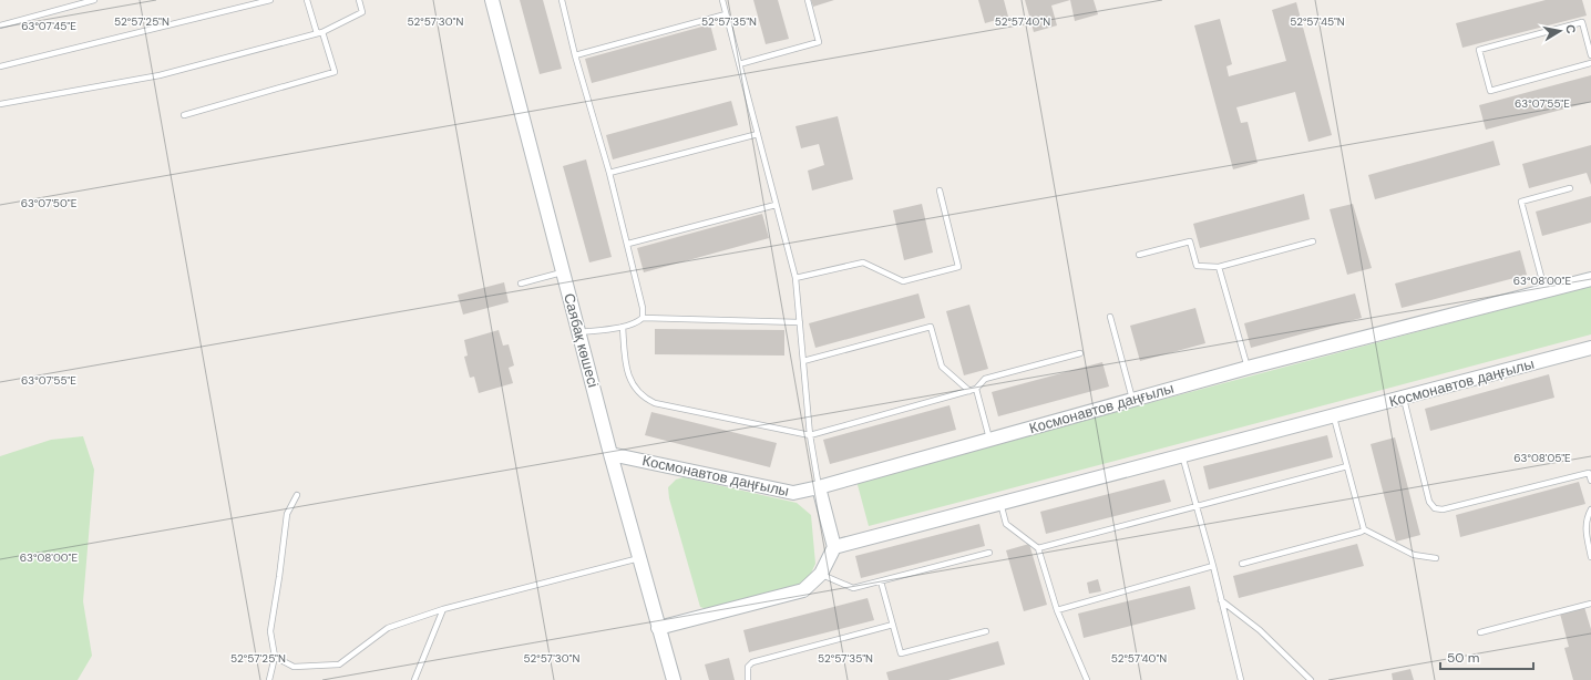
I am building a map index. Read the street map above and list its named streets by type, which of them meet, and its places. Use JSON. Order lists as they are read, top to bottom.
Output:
{
  "streets": {
    "street": ["Саябақ көшесі", "Космонавтов даңғылы"]
  },
  "crossings": [
    ["Саябақ көшесі", "Космонавтов даңғылы"]
  ],
  "scale_bar": "50 m",
  "north": "right",
  "coordinates": [
    "52°57'25\"N",
    "52°57'30\"N",
    "52°57'35\"N",
    "52°57'40\"N",
    "52°57'45\"N",
    "63°07'45\"E",
    "63°07'55\"E",
    "63°07'50\"E",
    "63°08'00\"E",
    "63°08'05\"E"
  ]
}
